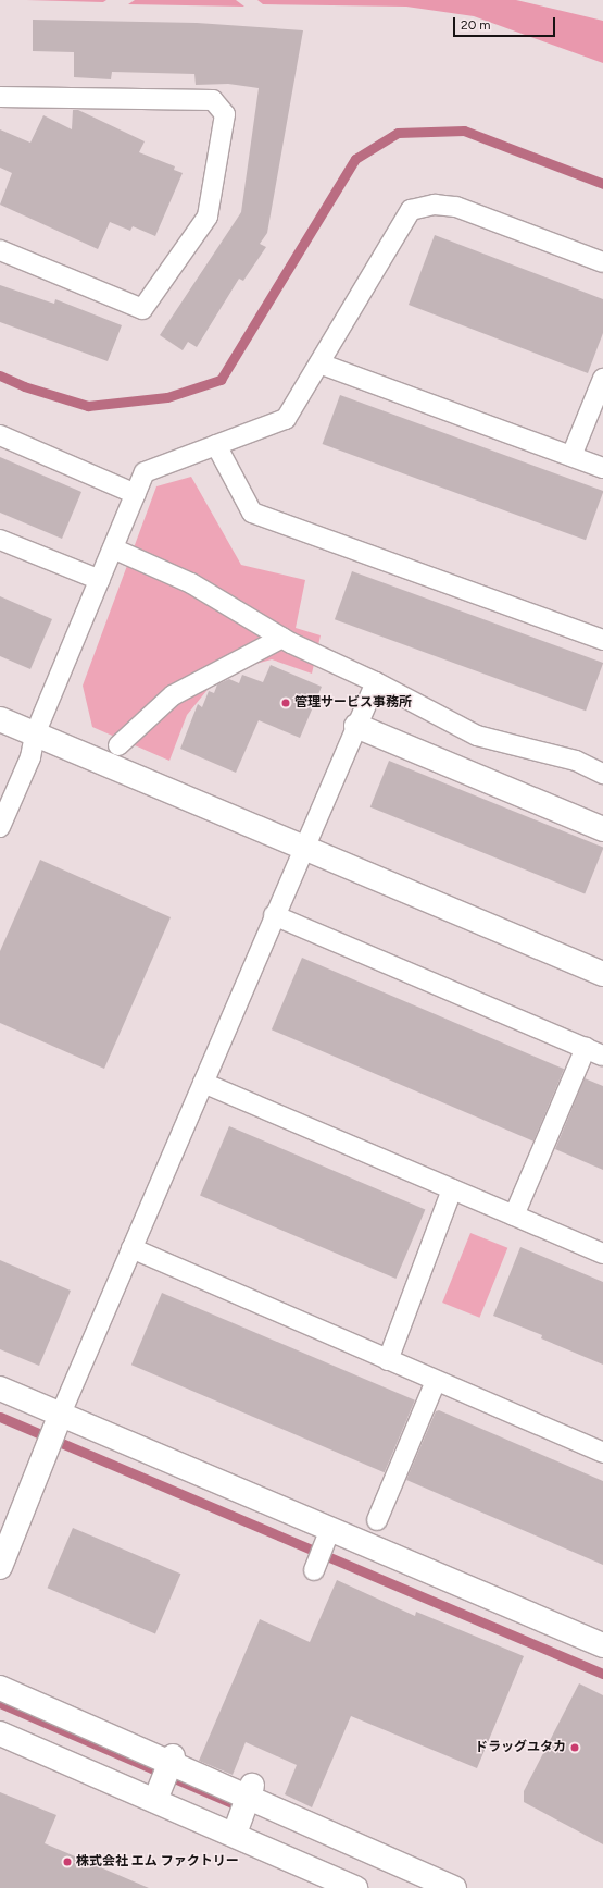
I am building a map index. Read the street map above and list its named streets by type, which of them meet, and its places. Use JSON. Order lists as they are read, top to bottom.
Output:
{
  "places": ["管理サービス事務所", "ドラッグユタカ", "株式会社 エム ファクトリー"],
  "scale_bar": "20 m"
}
